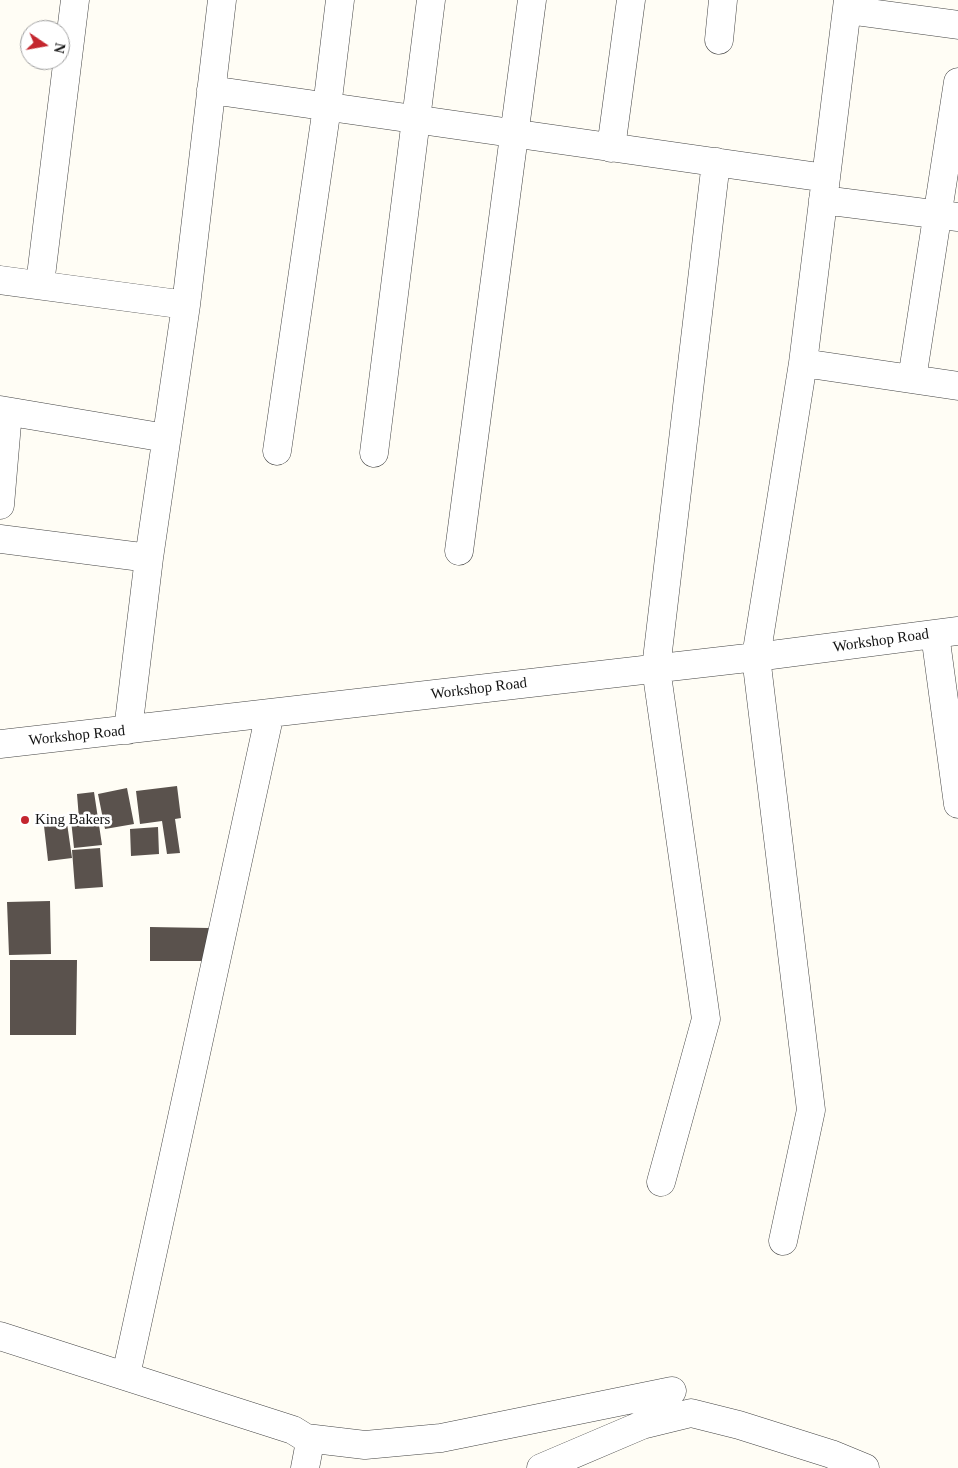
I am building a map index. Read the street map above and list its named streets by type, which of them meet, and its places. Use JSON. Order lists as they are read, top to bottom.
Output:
{
  "streets": {
    "street": ["Workshop Road"]
  },
  "places": ["King Bakers"],
  "north": "right"
}
